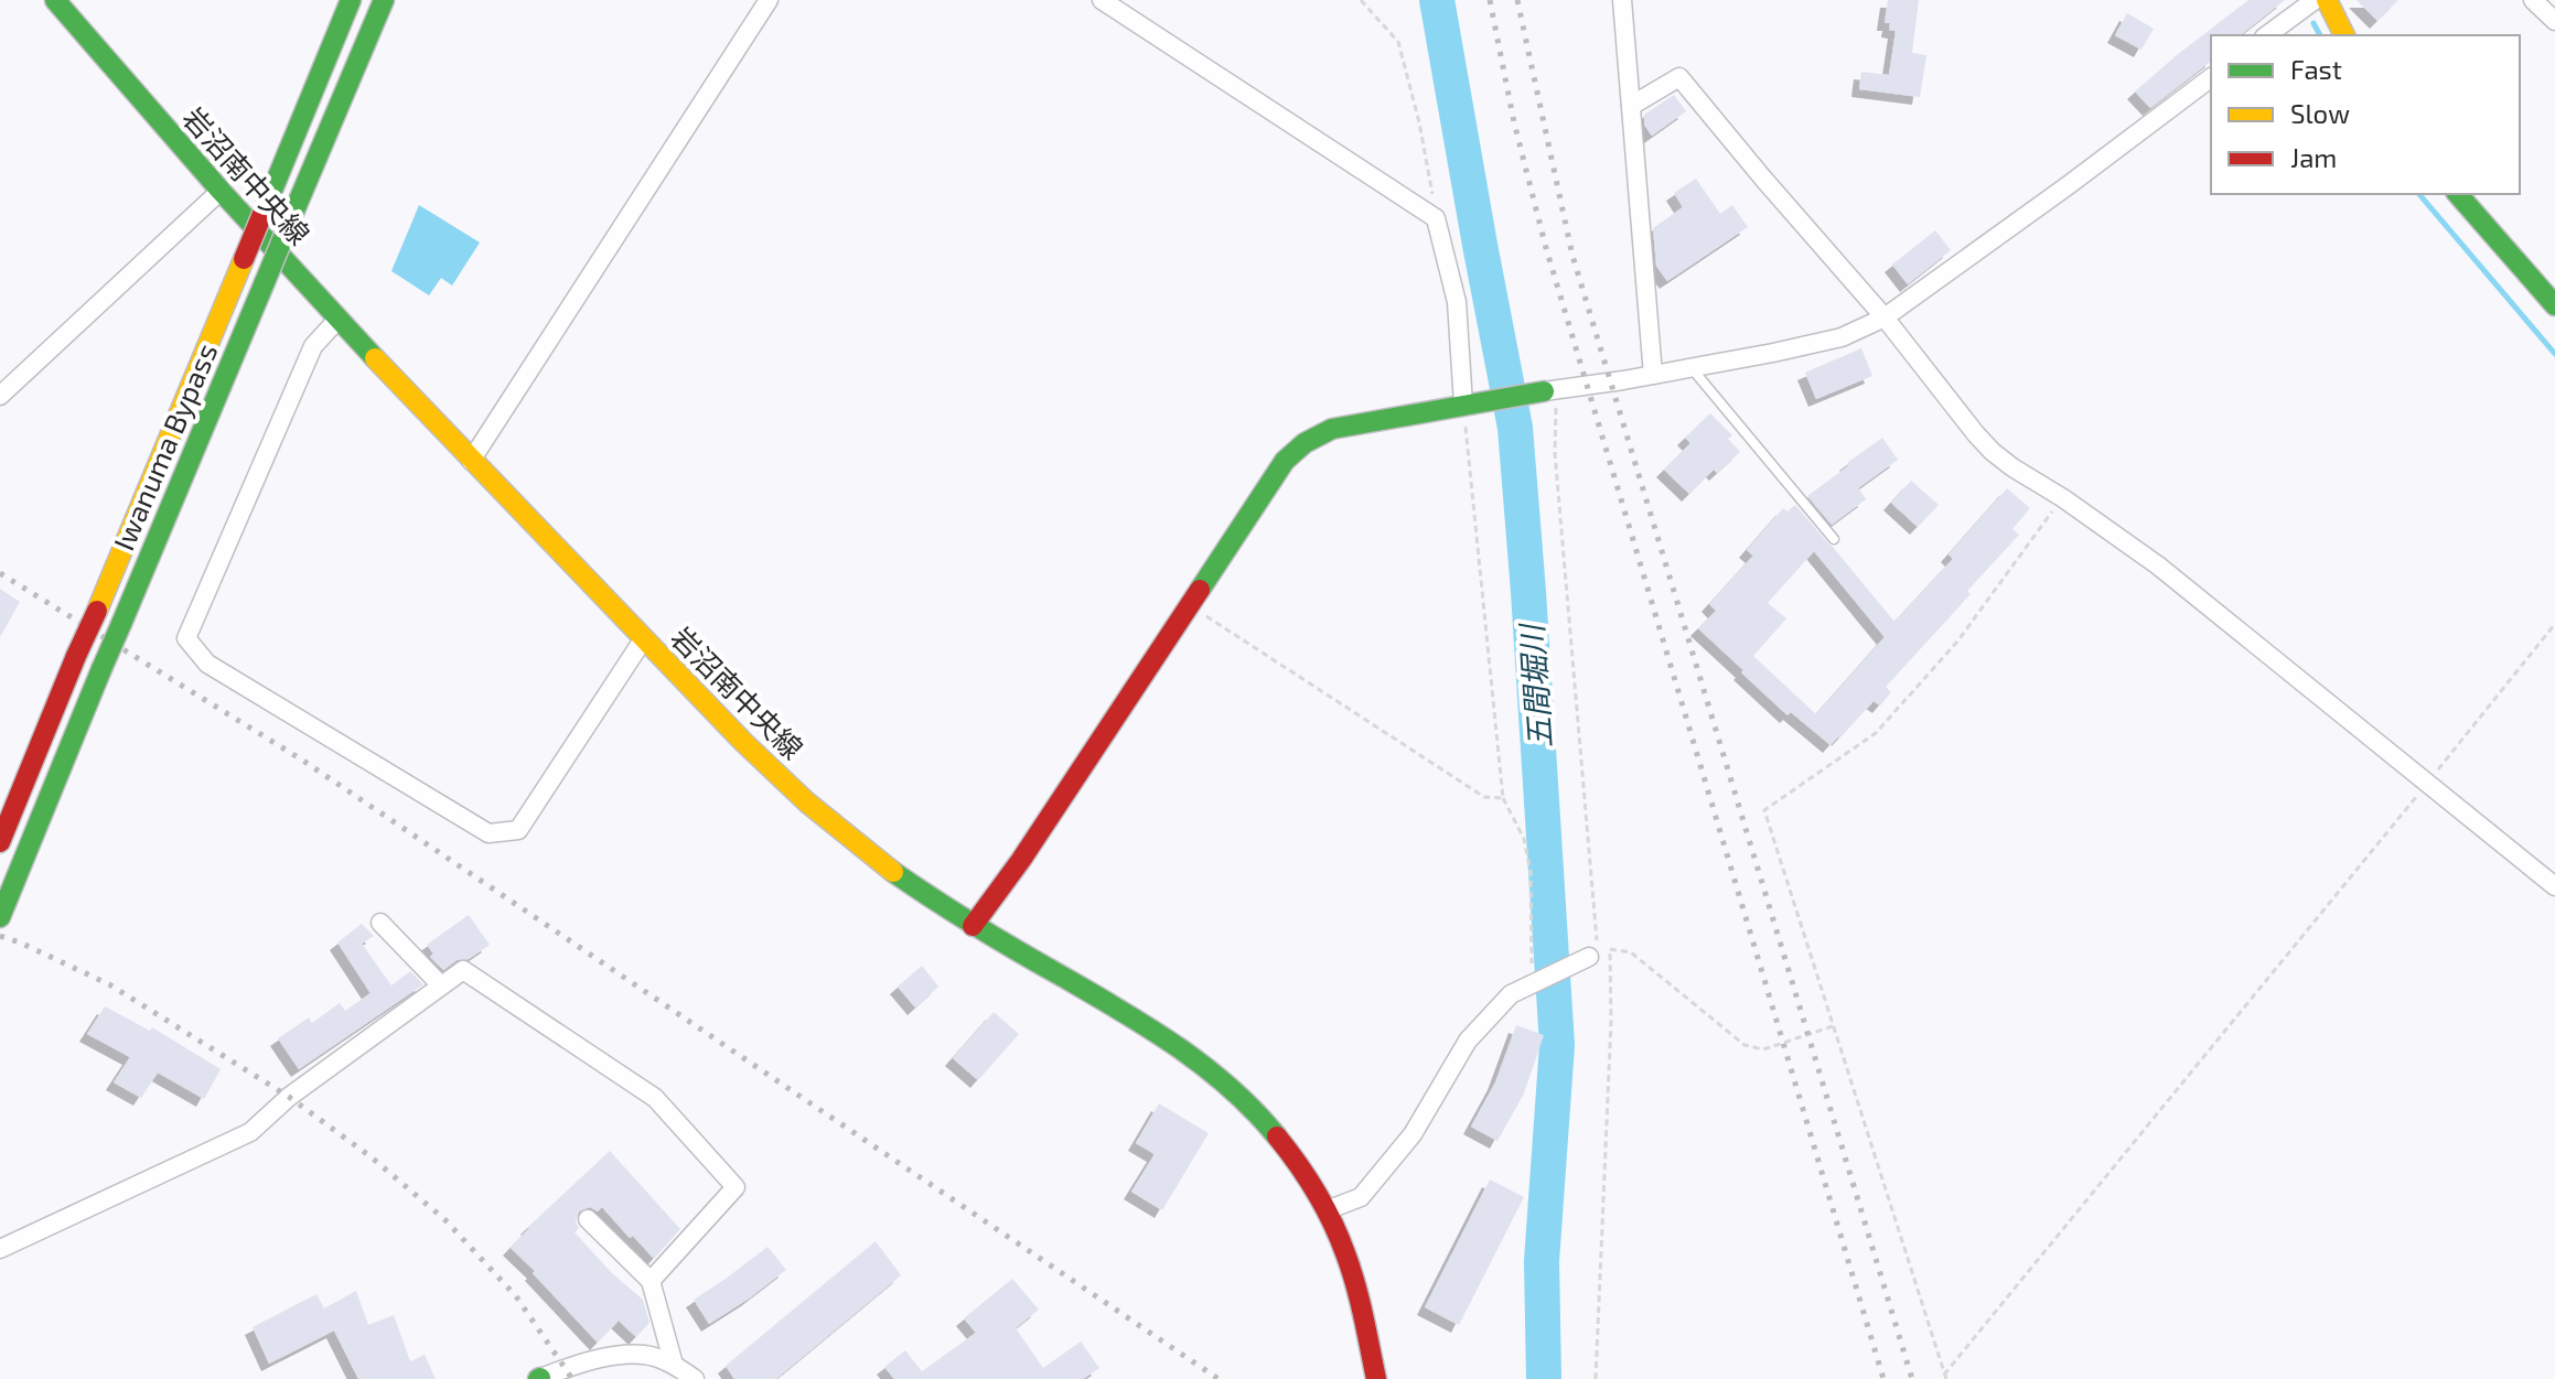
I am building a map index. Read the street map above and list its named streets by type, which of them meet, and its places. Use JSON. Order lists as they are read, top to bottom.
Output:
{
  "streets": {
    "main road": ["岩沼南中央線", "Iwanuma Bypass"]
  },
  "water": ["五間堀川"],
  "legend": ["Fast", "Slow", "Jam"]
}
